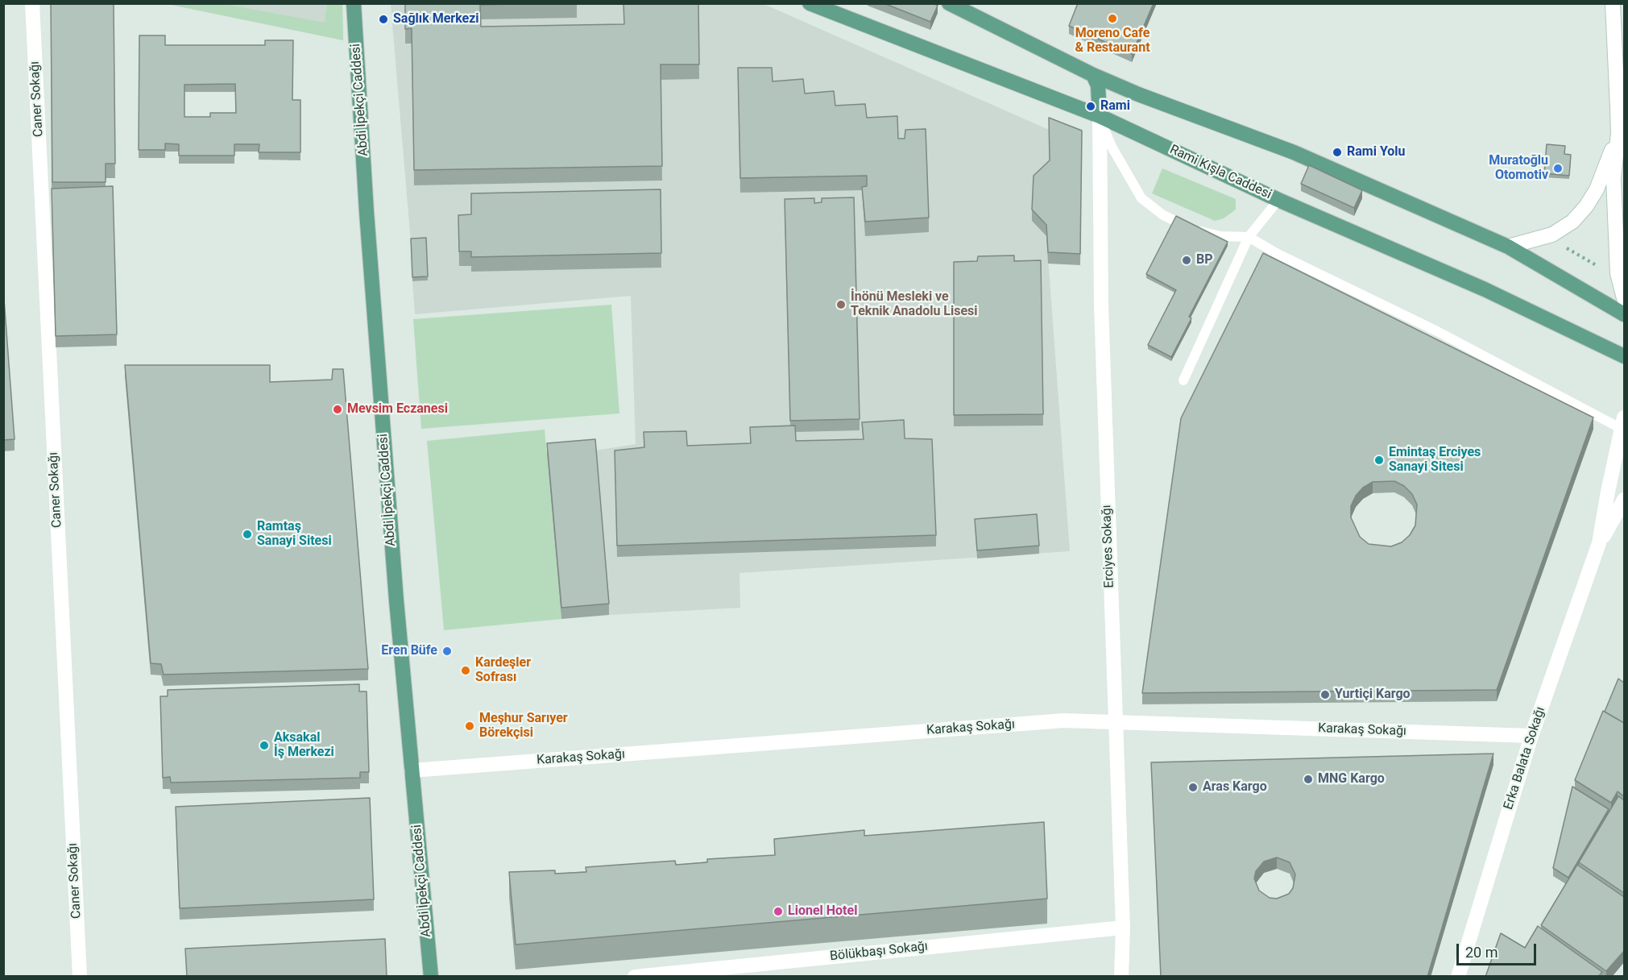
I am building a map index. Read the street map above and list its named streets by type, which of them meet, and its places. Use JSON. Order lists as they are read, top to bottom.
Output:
{
  "streets": {
    "main road": ["Abdi İpekçi Caddesi", "Rami Kışla Caddesi"],
    "street": [
      "Caner Sokağı",
      "Erciyes Sokağı",
      "Karakaş Sokağı",
      "Erka Balata Sokağı",
      "Bölükbaşı Sokağı"
    ]
  },
  "crossings": [
    ["Abdi İpekçi Caddesi", "Karakaş Sokağı"],
    ["Rami Kışla Caddesi", "Erciyes Sokağı"],
    ["Erciyes Sokağı", "Karakaş Sokağı"],
    ["Erciyes Sokağı", "Bölükbaşı Sokağı"],
    ["Karakaş Sokağı", "Erka Balata Sokağı"]
  ],
  "places": [
    "Moreno Cafe & Restaurant",
    "Sağlık Merkezi",
    "Rami",
    "Rami Yolu",
    "Muratoğlu Otomotiv",
    "BP",
    "İnönü Mesleki ve Teknik Anadolu Lisesi",
    "Mevsim Eczanesi",
    "Emintaş Erciyes Sanayi Sitesi",
    "Ramtaş Sanayi Sitesi",
    "Eren Büfe",
    "Kardeşler Sofrası",
    "Yurtiçi Kargo",
    "Meşhur Sarıyer Börekçisi",
    "Aksakal İş Merkezi",
    "MNG Kargo",
    "Aras Kargo",
    "Lionel Hotel"
  ],
  "scale_bar": "20 m"
}
